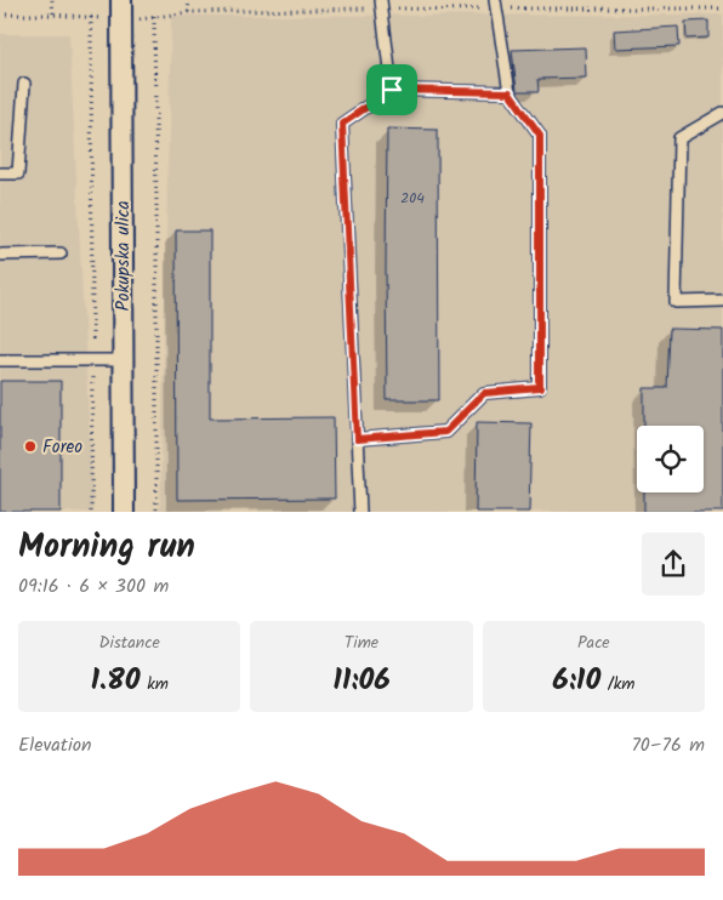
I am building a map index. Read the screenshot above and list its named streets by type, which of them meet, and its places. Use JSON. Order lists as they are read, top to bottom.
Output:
{
  "streets": {
    "street": ["Pokupska ulica"]
  },
  "places": ["Foreo"],
  "house_numbers": ["204"],
  "page": {
    "heading": ["Morning run", "09:16 · 6 × 300 m"],
    "stats": [
      ["Distance", "1.80 km"],
      ["Time", "11:06"],
      ["Pace", "6:10 /km"]
    ],
    "chart": ["Elevation", "70–76 m"]
  }
}
